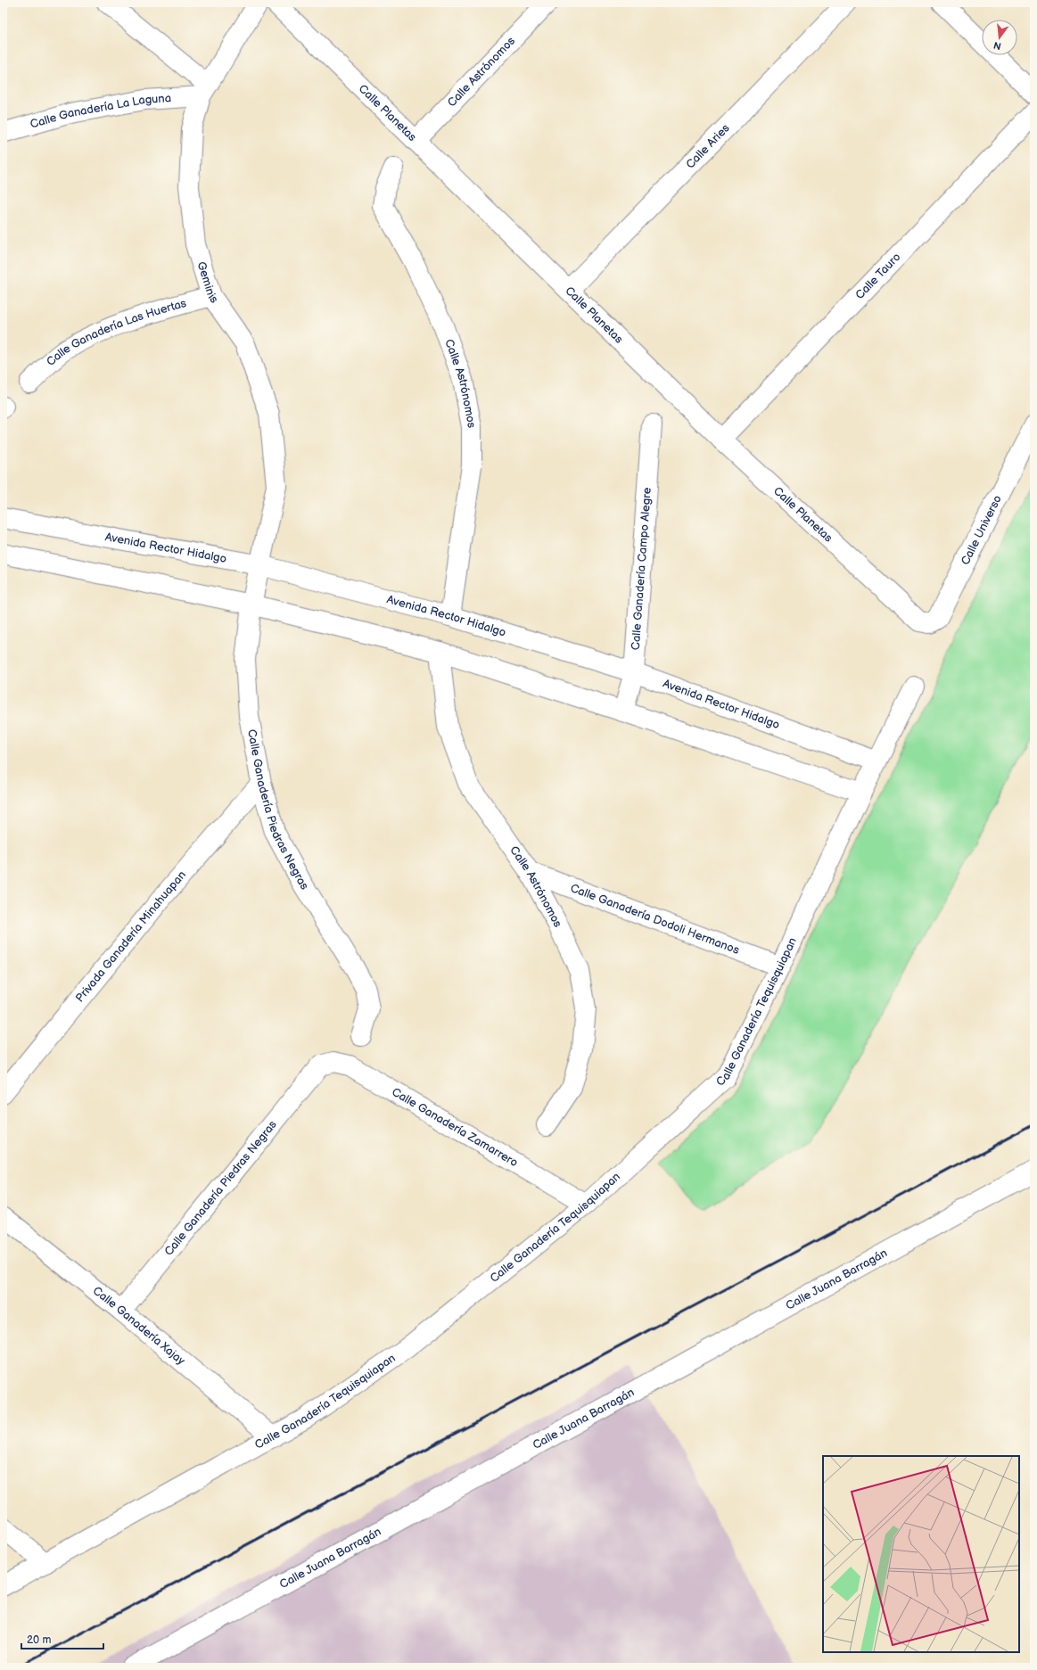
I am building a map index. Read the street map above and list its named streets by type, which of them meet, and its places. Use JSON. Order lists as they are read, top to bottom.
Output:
{
  "streets": {
    "street": [
      "Calle Astrónomos",
      "Calle Ganadería La Laguna",
      "Calle Planetas",
      "Calle Aries",
      "Calle Tauro",
      "Geminis",
      "Calle Ganadería Las Huertas",
      "Calle Universo",
      "Avenida Rector Hidalgo",
      "Calle Ganadería Campo Alegre",
      "Calle Ganadería Piedras Negras",
      "Calle Ganadería Dodoli Hermanos",
      "Privada Ganadería Minahuapan",
      "Calle Ganadería Tequisquiapan",
      "Calle Ganadería Zamarrero",
      "Calle Juana Barragán",
      "Calle Ganadería Xajay"
    ]
  },
  "crossings": [
    ["Calle Astrónomos", "Calle Planetas"],
    ["Calle Astrónomos", "Avenida Rector Hidalgo"],
    ["Calle Astrónomos", "Calle Ganadería Dodoli Hermanos"],
    ["Calle Ganadería La Laguna", "Geminis"],
    ["Calle Planetas", "Calle Aries"],
    ["Calle Planetas", "Calle Tauro"],
    ["Calle Planetas", "Calle Universo"],
    ["Geminis", "Calle Ganadería Las Huertas"],
    ["Geminis", "Avenida Rector Hidalgo"],
    ["Geminis", "Calle Ganadería Piedras Negras"],
    ["Avenida Rector Hidalgo", "Calle Ganadería Campo Alegre"],
    ["Avenida Rector Hidalgo", "Calle Ganadería Piedras Negras"],
    ["Avenida Rector Hidalgo", "Calle Ganadería Tequisquiapan"],
    ["Calle Ganadería Piedras Negras", "Privada Ganadería Minahuapan"],
    ["Calle Ganadería Piedras Negras", "Calle Ganadería Zamarrero"],
    ["Calle Ganadería Piedras Negras", "Calle Ganadería Xajay"],
    ["Calle Ganadería Dodoli Hermanos", "Calle Ganadería Tequisquiapan"],
    ["Calle Ganadería Tequisquiapan", "Calle Ganadería Zamarrero"],
    ["Calle Ganadería Tequisquiapan", "Calle Ganadería Xajay"]
  ],
  "scale_bar": "20 m",
  "north": "bottom"
}
